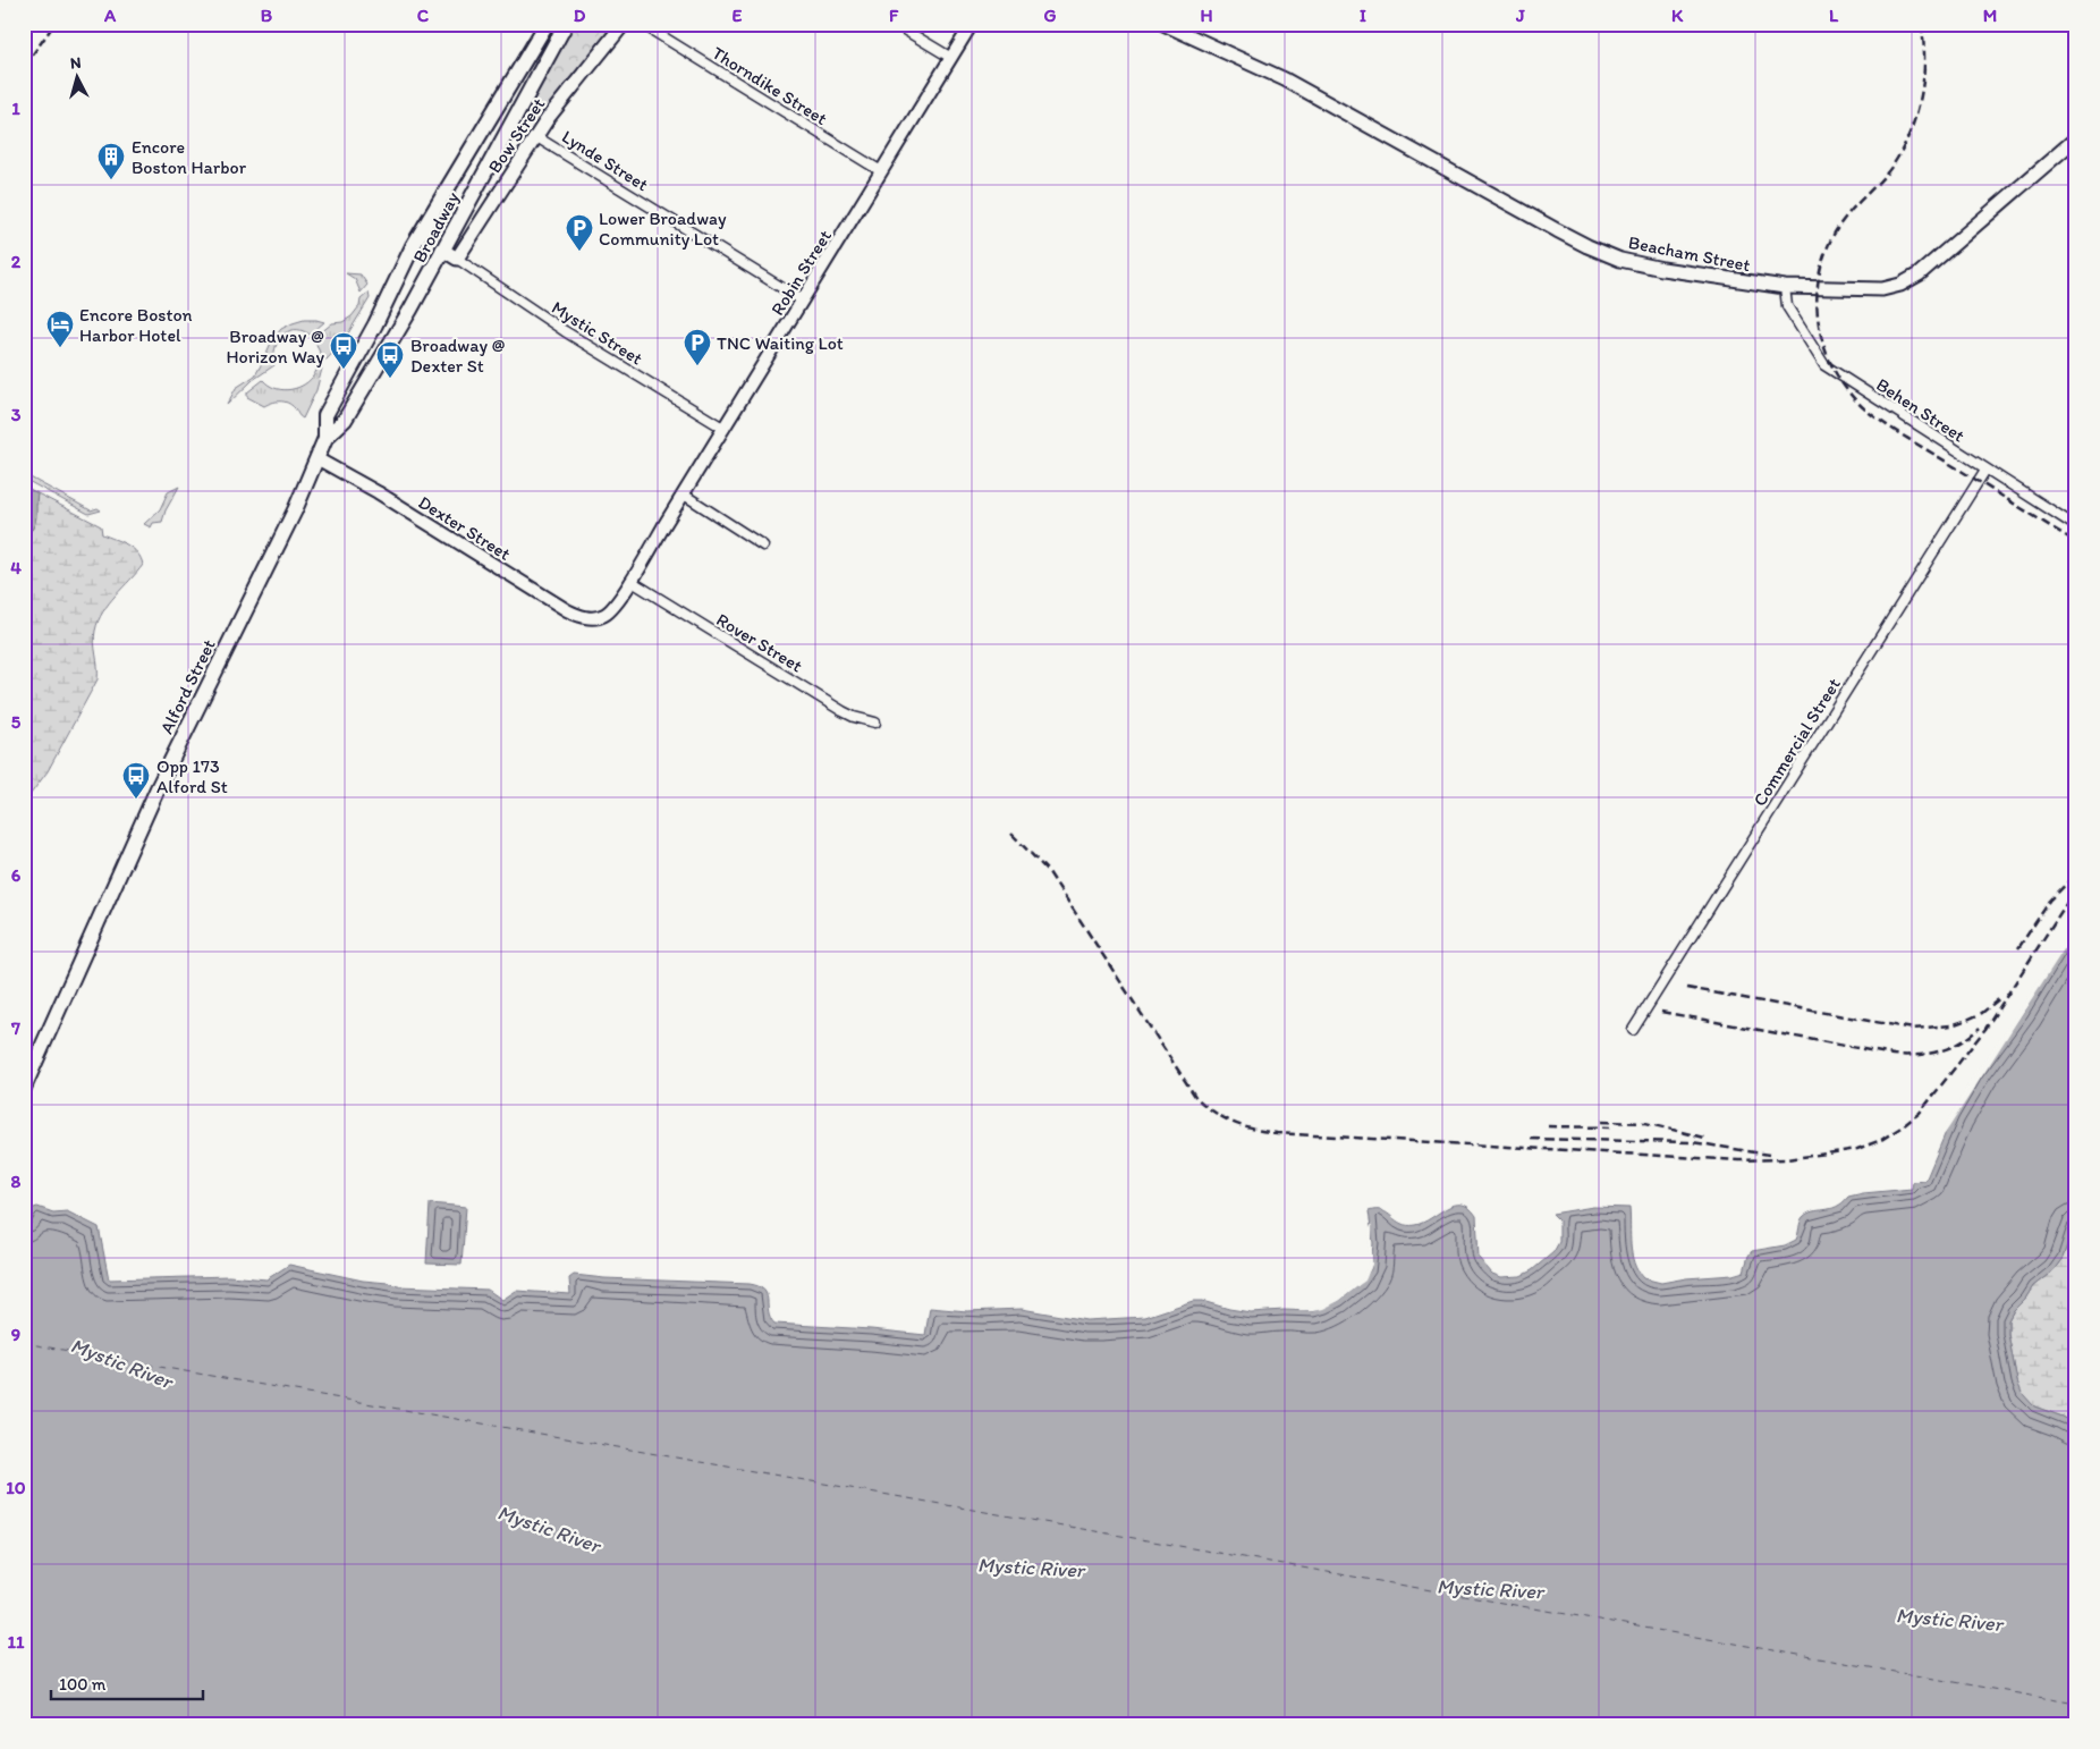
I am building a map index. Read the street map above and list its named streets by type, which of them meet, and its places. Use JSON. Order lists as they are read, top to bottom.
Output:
{
  "streets": {
    "main road": [
      "Bow Street",
      "Broadway",
      "Beacham Street",
      "Alford Street"
    ],
    "street": [
      "Thorndike Street",
      "Lynde Street",
      "Robin Street",
      "Mystic Street",
      "Behen Street",
      "Dexter Street",
      "Rover Street",
      "Commercial Street"
    ]
  },
  "crossings": [
    ["Thorndike Street", "Robin Street"],
    ["Bow Street", "Lynde Street"],
    ["Bow Street", "Mystic Street"],
    ["Lynde Street", "Robin Street"],
    ["Broadway", "Dexter Street"],
    ["Broadway", "Alford Street"],
    ["Beacham Street", "Behen Street"],
    ["Robin Street", "Mystic Street"],
    ["Robin Street", "Dexter Street"],
    ["Robin Street", "Rover Street"],
    ["Behen Street", "Commercial Street"],
    ["Dexter Street", "Alford Street"]
  ],
  "water": ["Mystic River"],
  "places": {
    "building": ["Encore Boston Harbor"],
    "parking": ["Lower Broadway Community Lot", "TNC Waiting Lot"],
    "hotel": ["Encore Boston Harbor Hotel"],
    "bus stop": ["Broadway @ Horizon Way", "Broadway @ Dexter St", "Opp 173 Alford St"]
  },
  "scale_bar": "100 m",
  "north": "top",
  "grid": {
    "columns": [
      "A",
      "B",
      "C",
      "D",
      "E",
      "F",
      "G",
      "H",
      "I",
      "J",
      "K",
      "L",
      "M"
    ],
    "rows": [
      "1",
      "2",
      "3",
      "4",
      "5",
      "6",
      "7",
      "8",
      "9",
      "10",
      "11"
    ]
  }
}
